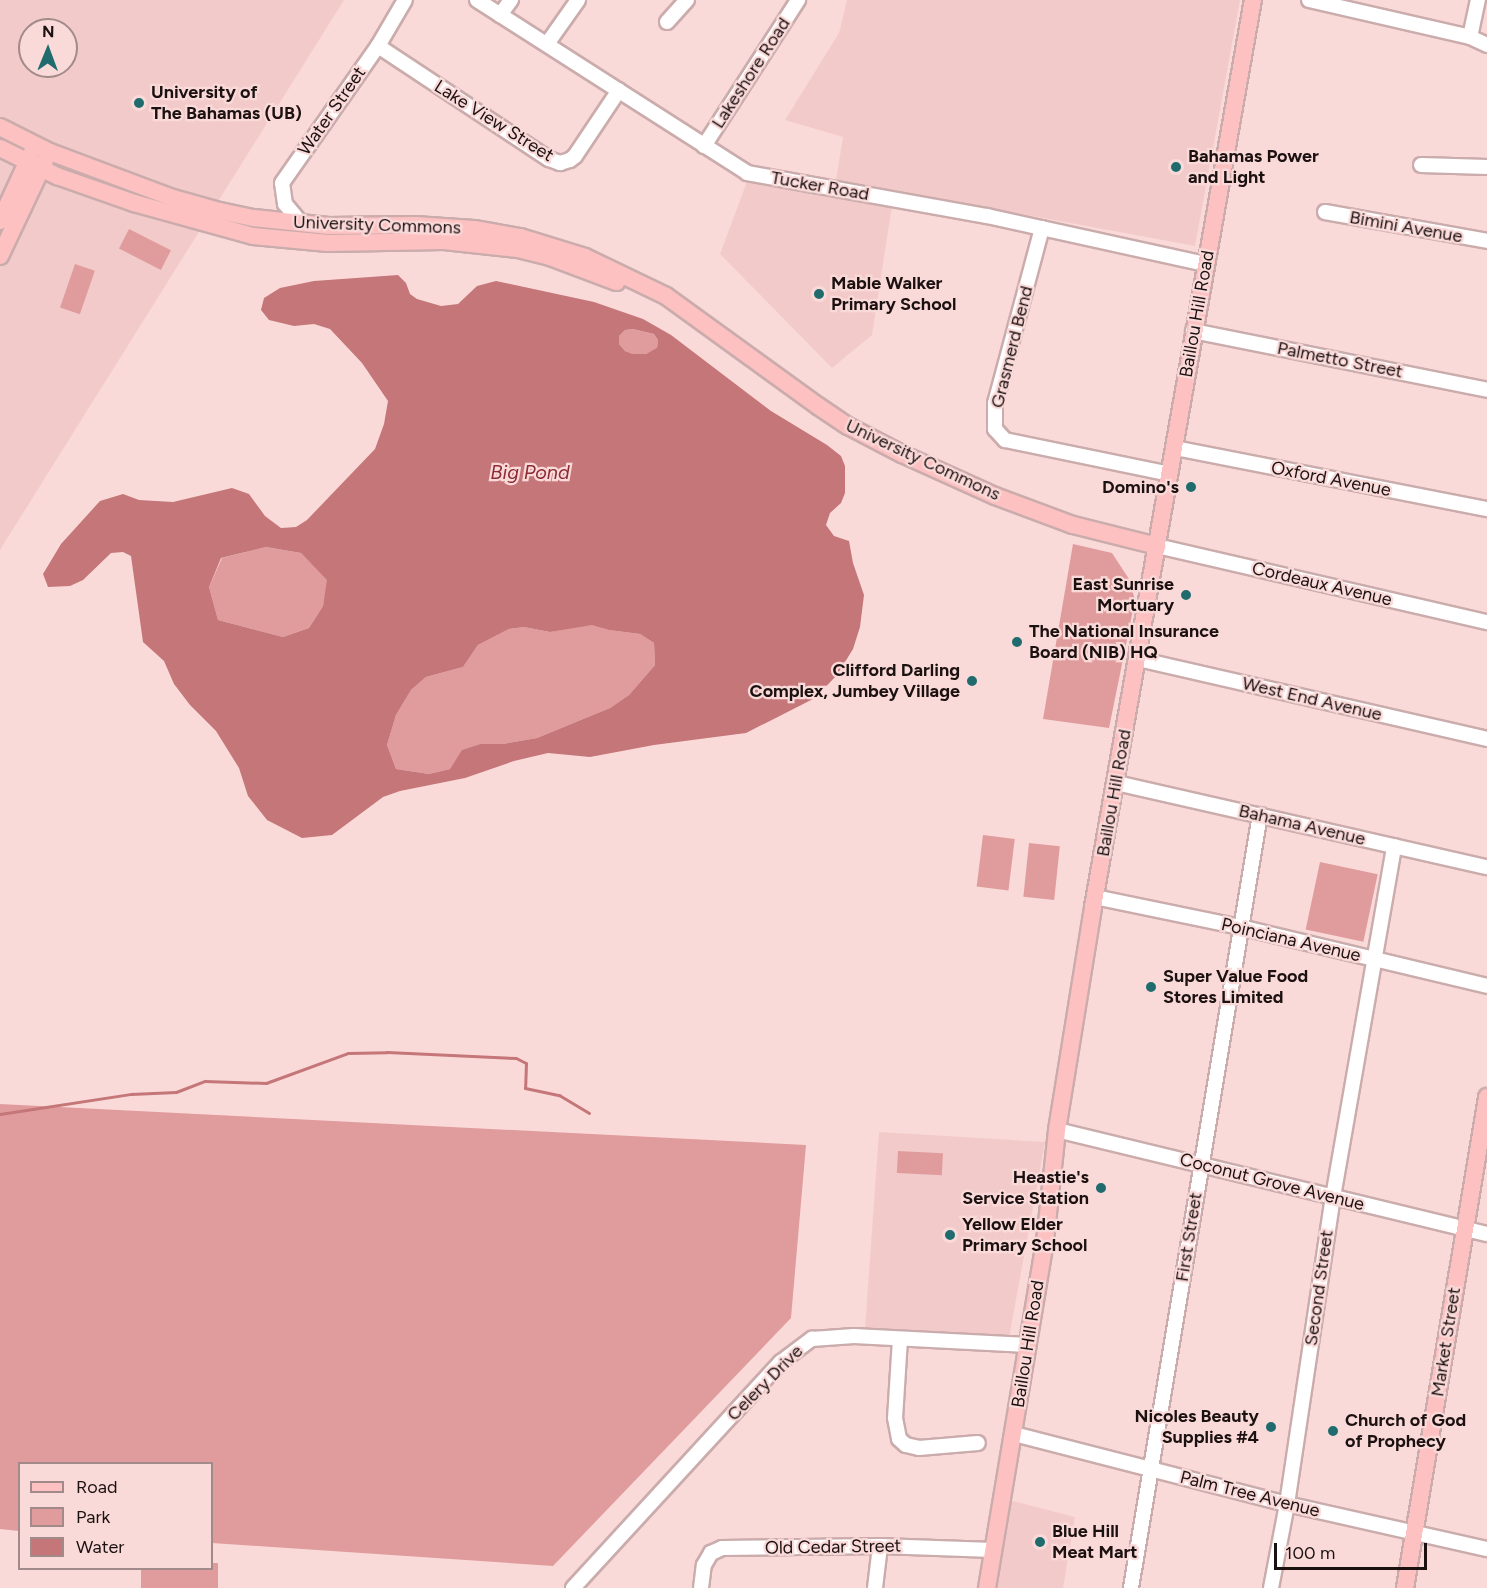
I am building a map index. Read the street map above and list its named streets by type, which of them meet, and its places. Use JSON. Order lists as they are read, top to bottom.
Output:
{
  "streets": {
    "main road": ["University Commons", "Baillou Hill Road", "Market Street"],
    "street": [
      "Lakeshore Road",
      "Water Street",
      "Lake View Street",
      "Tucker Road",
      "Bimini Avenue",
      "Grasmerd Bend",
      "Palmetto Street",
      "Oxford Avenue",
      "Cordeaux Avenue",
      "West End Avenue",
      "Bahama Avenue",
      "Poinciana Avenue",
      "Coconut Grove Avenue",
      "First Street",
      "Second Street",
      "Celery Drive",
      "Palm Tree Avenue",
      "Old Cedar Street"
    ]
  },
  "crossings": [
    ["Lakeshore Road", "Tucker Road"],
    ["Water Street", "Lake View Street"],
    ["Water Street", "University Commons"],
    ["Lake View Street", "Tucker Road"],
    ["Tucker Road", "Baillou Hill Road"],
    ["Tucker Road", "Grasmerd Bend"],
    ["University Commons", "Baillou Hill Road"],
    ["University Commons", "Cordeaux Avenue"],
    ["Baillou Hill Road", "Grasmerd Bend"],
    ["Baillou Hill Road", "Palmetto Street"],
    ["Baillou Hill Road", "Oxford Avenue"],
    ["Baillou Hill Road", "Cordeaux Avenue"],
    ["Baillou Hill Road", "West End Avenue"],
    ["Baillou Hill Road", "Bahama Avenue"],
    ["Baillou Hill Road", "Poinciana Avenue"],
    ["Baillou Hill Road", "Coconut Grove Avenue"],
    ["Baillou Hill Road", "Celery Drive"],
    ["Baillou Hill Road", "Palm Tree Avenue"],
    ["Baillou Hill Road", "Old Cedar Street"],
    ["Bahama Avenue", "First Street"],
    ["Bahama Avenue", "Second Street"],
    ["Poinciana Avenue", "First Street"],
    ["Poinciana Avenue", "Second Street"],
    ["Coconut Grove Avenue", "First Street"],
    ["Coconut Grove Avenue", "Second Street"],
    ["Coconut Grove Avenue", "Market Street"],
    ["First Street", "Palm Tree Avenue"],
    ["Second Street", "Palm Tree Avenue"],
    ["Market Street", "Palm Tree Avenue"]
  ],
  "water": ["Big Pond"],
  "places": [
    "University of The Bahamas (UB)",
    "Bahamas Power and Light",
    "Mable Walker Primary School",
    "Domino's",
    "East Sunrise Mortuary",
    "The National Insurance Board (NIB) HQ",
    "Clifford Darling Complex, Jumbey Village",
    "Super Value Food Stores Limited",
    "Heastie's Service Station",
    "Yellow Elder Primary School",
    "Nicoles Beauty Supplies #4",
    "Church of God of Prophecy",
    "Blue Hill Meat Mart"
  ],
  "legend": ["Road", "Park", "Water"],
  "scale_bar": "100 m",
  "north": "top"
}
